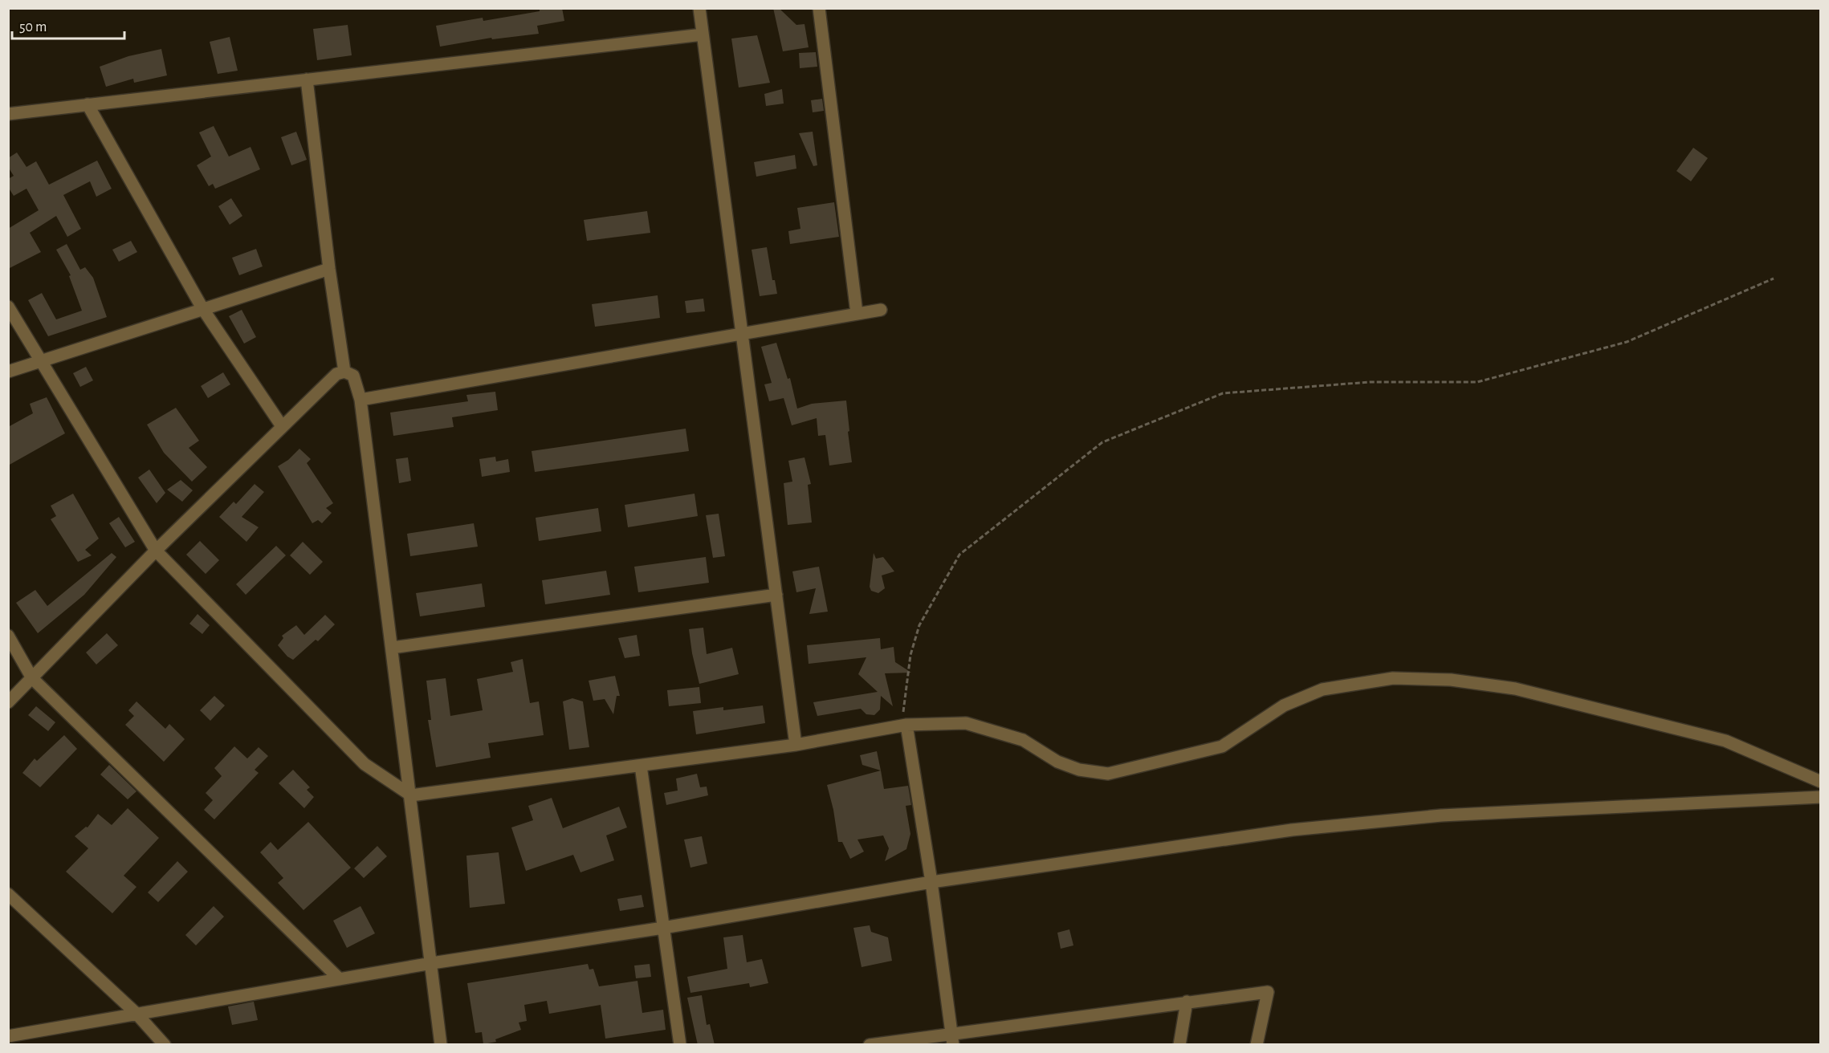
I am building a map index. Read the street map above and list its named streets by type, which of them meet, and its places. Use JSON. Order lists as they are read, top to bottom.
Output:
{
  "scale_bar": "50 m"
}
